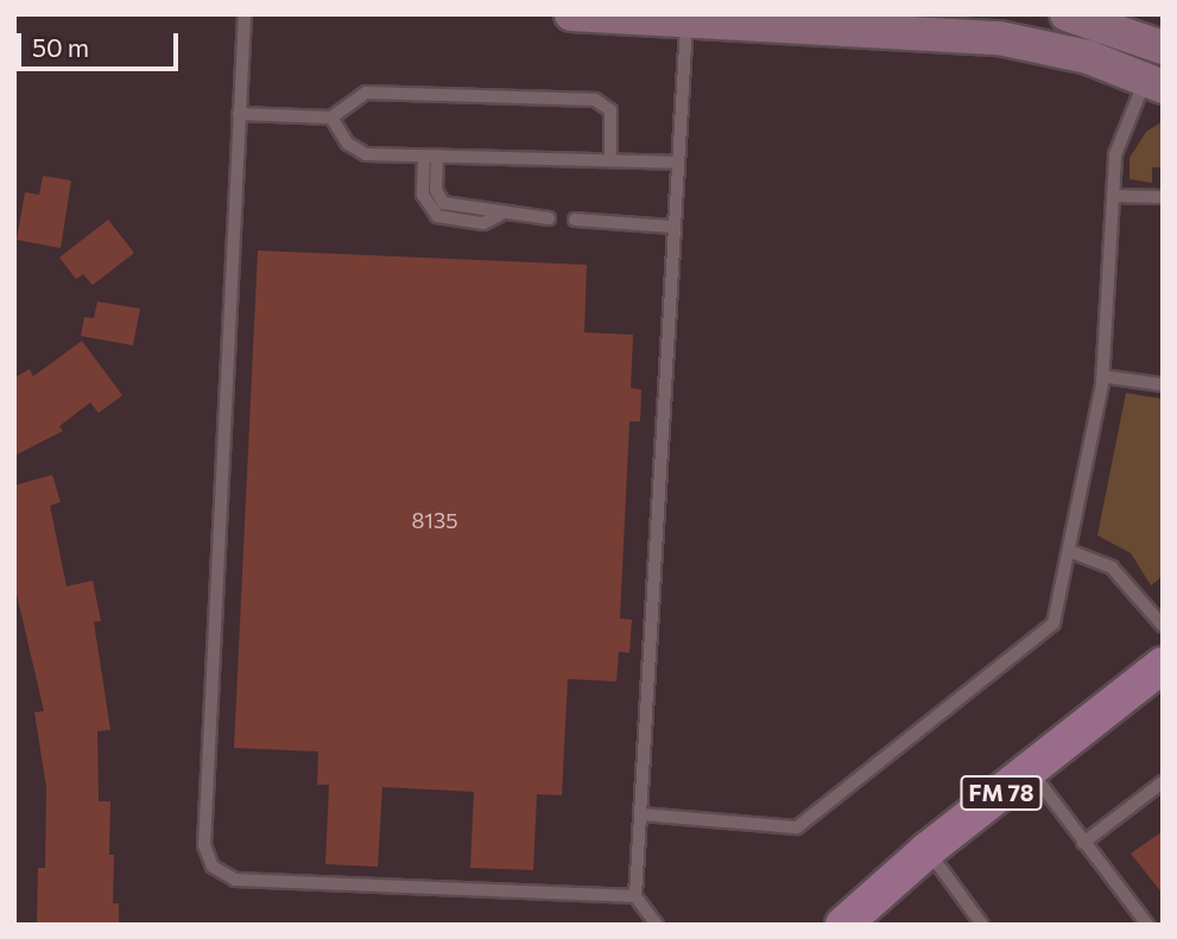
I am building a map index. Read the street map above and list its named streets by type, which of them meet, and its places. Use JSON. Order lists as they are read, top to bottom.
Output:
{
  "streets": {
    "main road": ["FM 78"]
  },
  "house_numbers": ["8135"],
  "scale_bar": "50 m"
}
